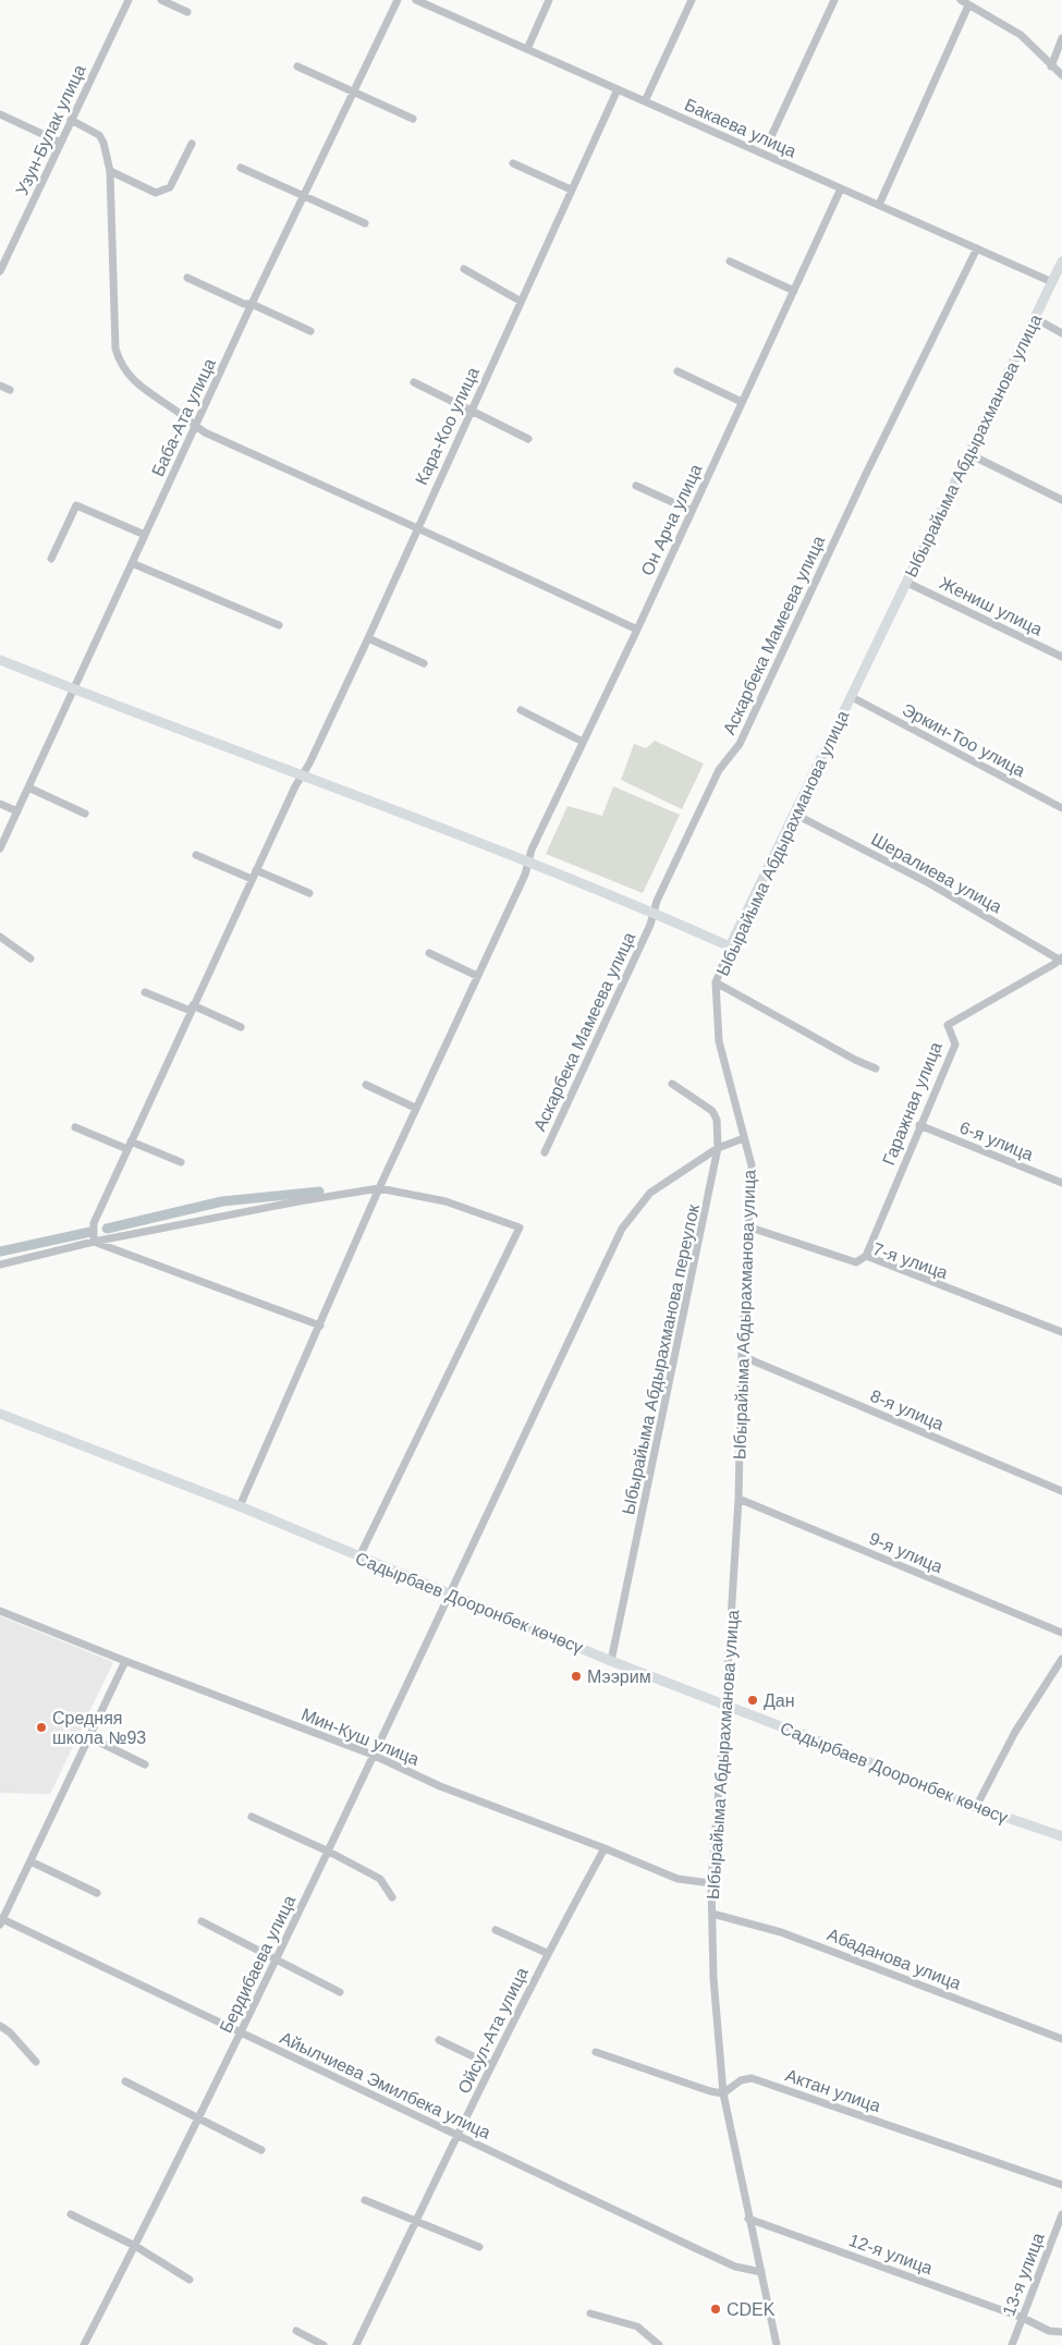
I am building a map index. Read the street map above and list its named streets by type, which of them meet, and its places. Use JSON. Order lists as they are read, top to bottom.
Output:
{
  "streets": {
    "street": [
      "Бакаева улица",
      "Узун-Булак улица",
      "Баба-Ата улица",
      "Кара-Коо улица",
      "Ыбырайыма Абдырахманова улица",
      "Он Арча улица",
      "Жениш улица",
      "Аскарбека Мамеева улица",
      "Эркин-Тоо улица",
      "Шералиева улица",
      "Гаражная улица",
      "6-я улица",
      "7-я улица",
      "Ыбырайыма Абдырахманова переулок",
      "8-я улица",
      "9-я улица",
      "Садырбаев Дооронбек көчөсү",
      "Мин-Куш улица",
      "Абаданова улица",
      "Бердибаева улица",
      "Ойсул-Ата улица",
      "Айылчиева Эмилбека улица",
      "Актан улица",
      "12-я улица",
      "13-я улица"
    ]
  },
  "crossings": [
    ["Бакаева улица", "Кара-Коо улица"],
    ["Бакаева улица", "Ыбырайыма Абдырахманова улица"],
    ["Бакаева улица", "Он Арча улица"],
    ["Бакаева улица", "Аскарбека Мамеева улица"],
    ["Ыбырайыма Абдырахманова улица", "Жениш улица"],
    ["Ыбырайыма Абдырахманова улица", "Эркин-Тоо улица"],
    ["Ыбырайыма Абдырахманова улица", "Шералиева улица"],
    ["Ыбырайыма Абдырахманова улица", "7-я улица"],
    ["Ыбырайыма Абдырахманова улица", "8-я улица"],
    ["Ыбырайыма Абдырахманова улица", "9-я улица"],
    ["Ыбырайыма Абдырахманова улица", "Садырбаев Дооронбек көчөсү"],
    ["Ыбырайыма Абдырахманова улица", "Мин-Куш улица"],
    ["Ыбырайыма Абдырахманова улица", "Абаданова улица"],
    ["Ыбырайыма Абдырахманова улица", "Бердибаева улица"],
    ["Ыбырайыма Абдырахманова улица", "Айылчиева Эмилбека улица"],
    ["Ыбырайыма Абдырахманова улица", "Актан улица"],
    ["Ыбырайыма Абдырахманова улица", "12-я улица"],
    ["Он Арча улица", "Садырбаев Дооронбек көчөсү"],
    ["Шералиева улица", "Гаражная улица"],
    ["Гаражная улица", "6-я улица"],
    ["Гаражная улица", "7-я улица"],
    ["Ыбырайыма Абдырахманова переулок", "Садырбаев Дооронбек көчөсү"],
    ["Ыбырайыма Абдырахманова переулок", "Бердибаева улица"],
    ["Садырбаев Дооронбек көчөсү", "Бердибаева улица"],
    ["Мин-Куш улица", "Бердибаева улица"],
    ["Мин-Куш улица", "Ойсул-Ата улица"],
    ["Бердибаева улица", "Айылчиева Эмилбека улица"],
    ["Ойсул-Ата улица", "Айылчиева Эмилбека улица"],
    ["12-я улица", "13-я улица"]
  ],
  "places": [
    "Мээрим",
    "Дан",
    "Средняя школа №93",
    "CDEK"
  ]
}
